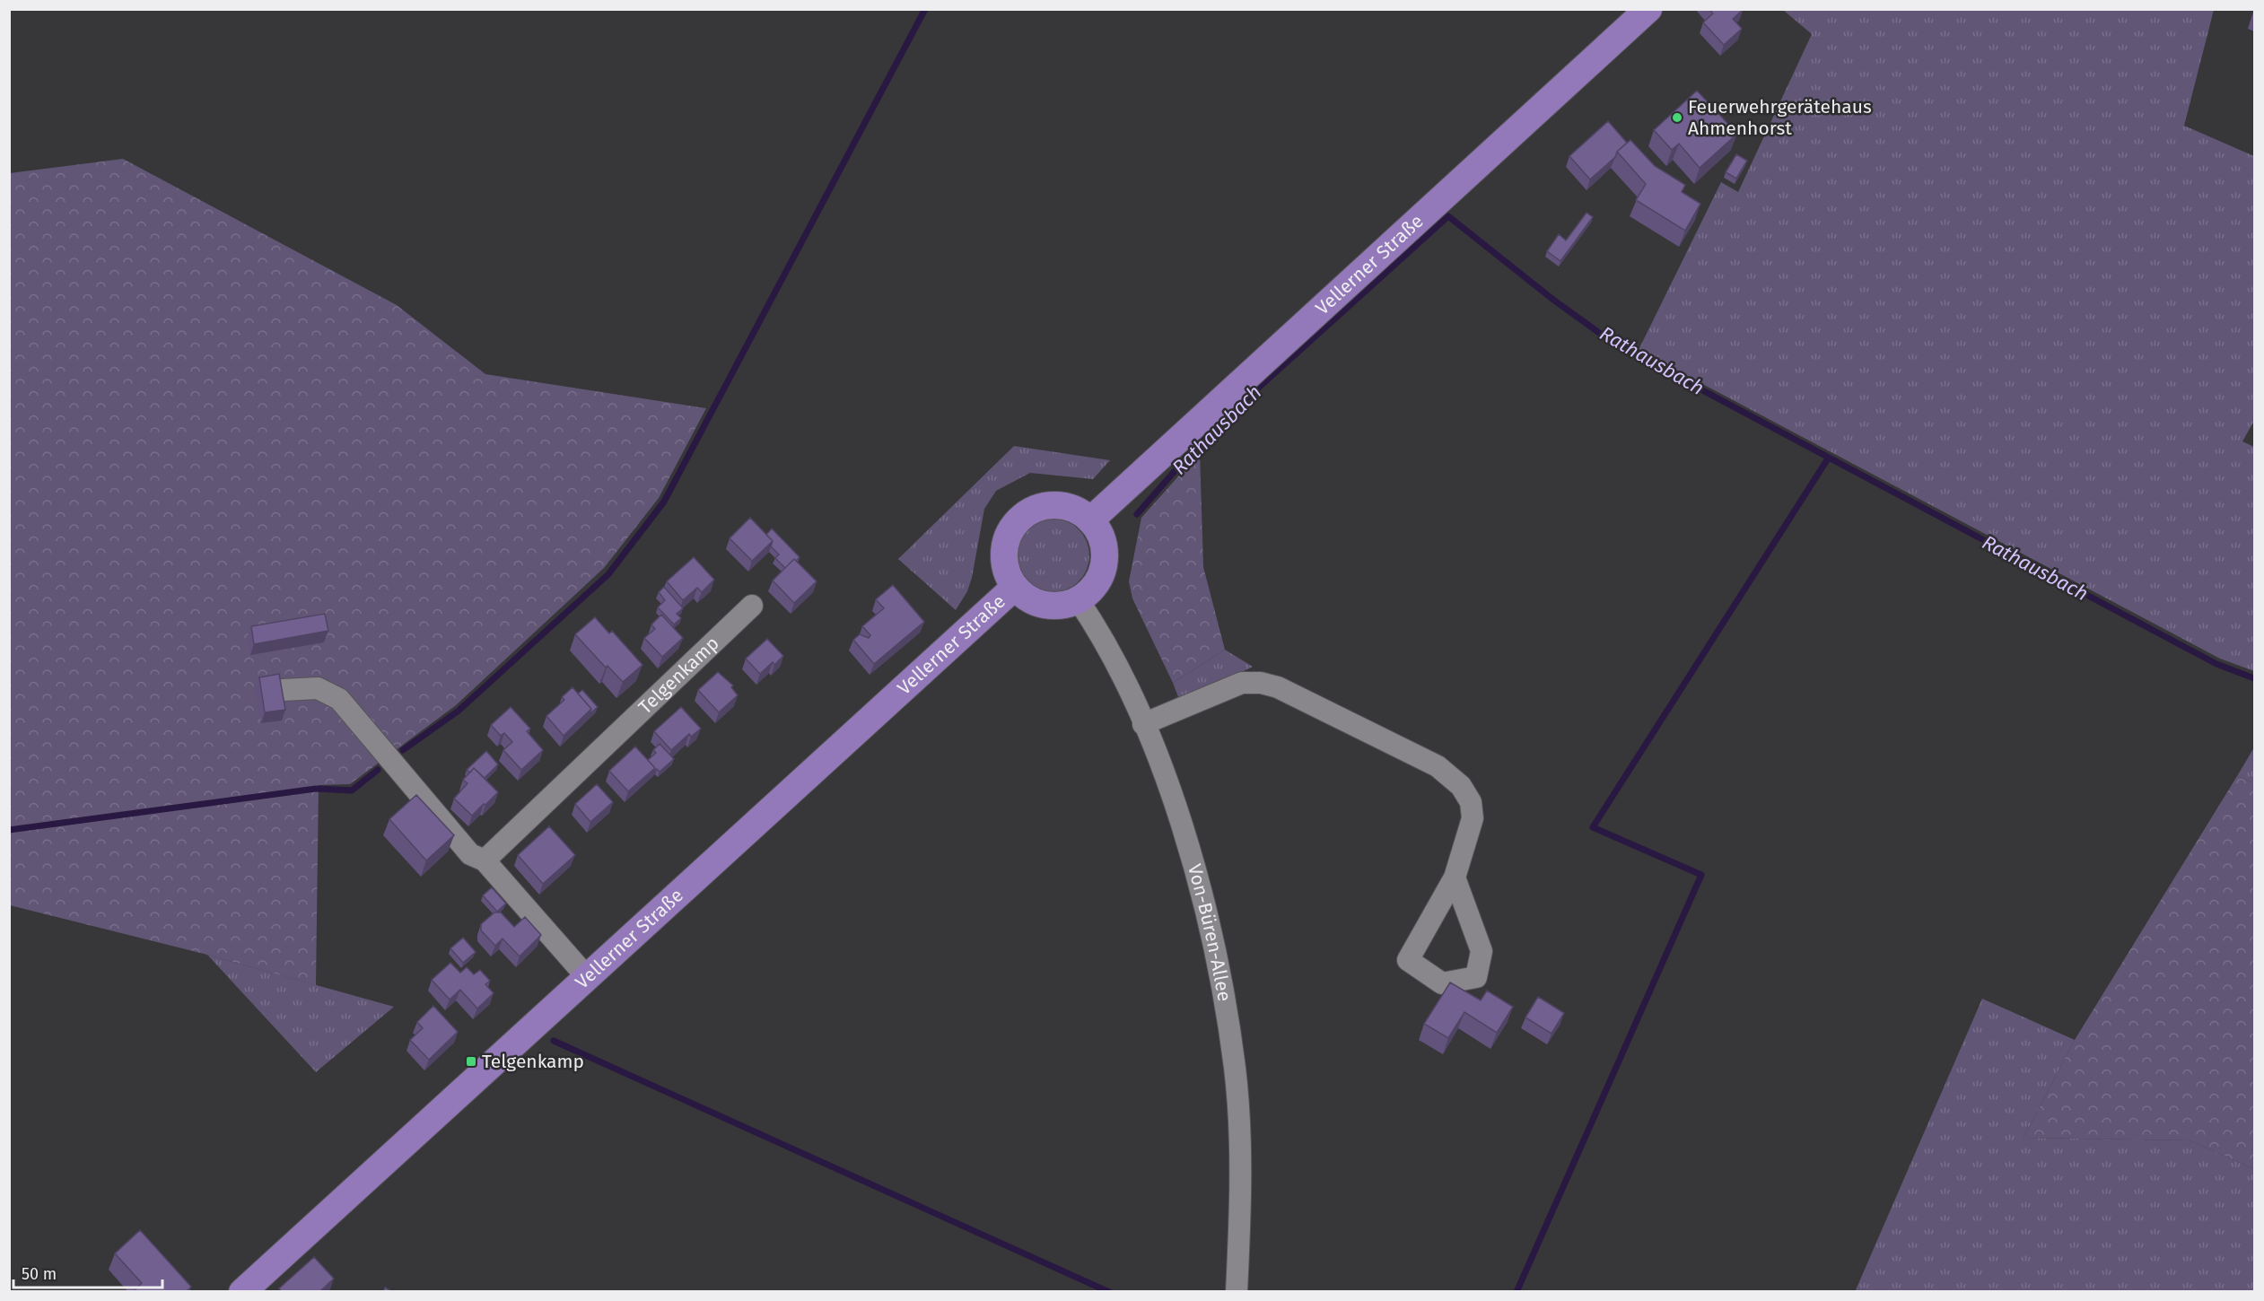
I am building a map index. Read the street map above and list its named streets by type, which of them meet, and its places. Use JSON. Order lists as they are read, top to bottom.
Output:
{
  "streets": {
    "main road": ["Vellerner Straße"],
    "street": ["Telgenkamp", "Von-Büren-Allee"]
  },
  "crossings": [
    ["Vellerner Straße", "Von-Büren-Allee"]
  ],
  "water": ["Rathausbach"],
  "places": {
    "other": ["Feuerwehrgerätehaus Ahmenhorst"],
    "transit": ["Telgenkamp"]
  },
  "scale_bar": "50 m"
}
